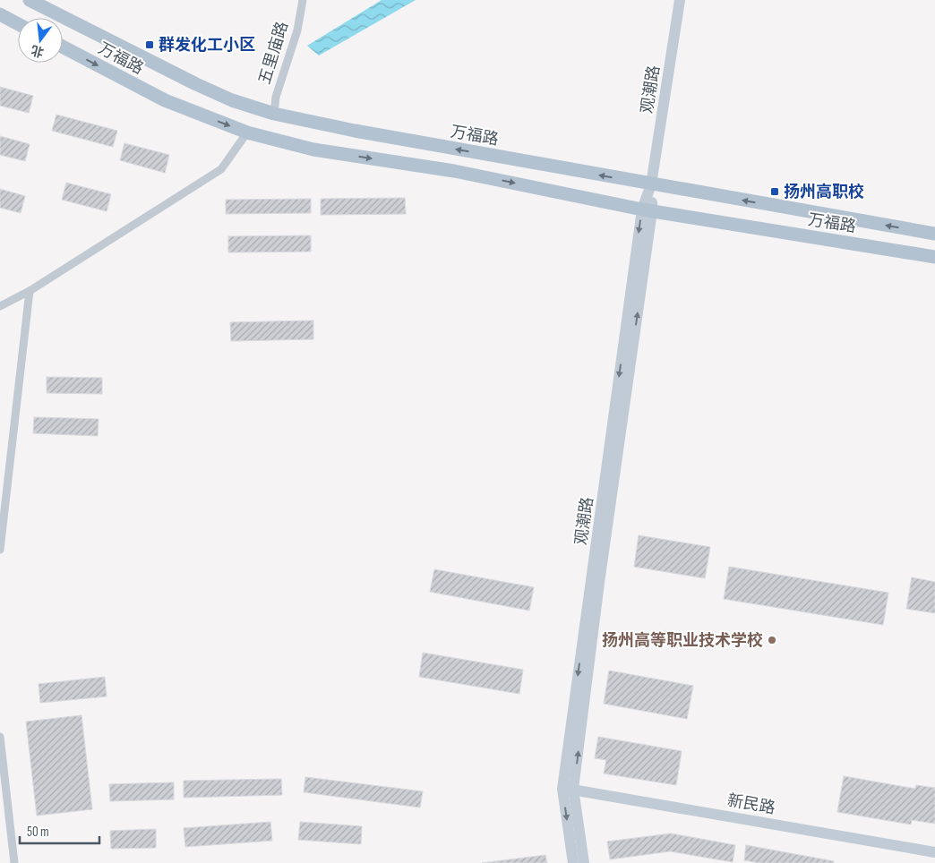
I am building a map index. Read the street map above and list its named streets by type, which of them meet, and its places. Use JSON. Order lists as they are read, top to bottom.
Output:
{
  "streets": {
    "main road": ["万福路"],
    "street": ["五里庙路", "观潮路", "新民路"]
  },
  "crossings": [
    ["五里庙路", "万福路"],
    ["万福路", "观潮路"],
    ["观潮路", "新民路"]
  ],
  "places": {
    "transit": ["群发化工小区", "扬州高职校"],
    "other": ["扬州高等职业技术学校"]
  },
  "scale_bar": "50 m",
  "north": "bottom"
}
